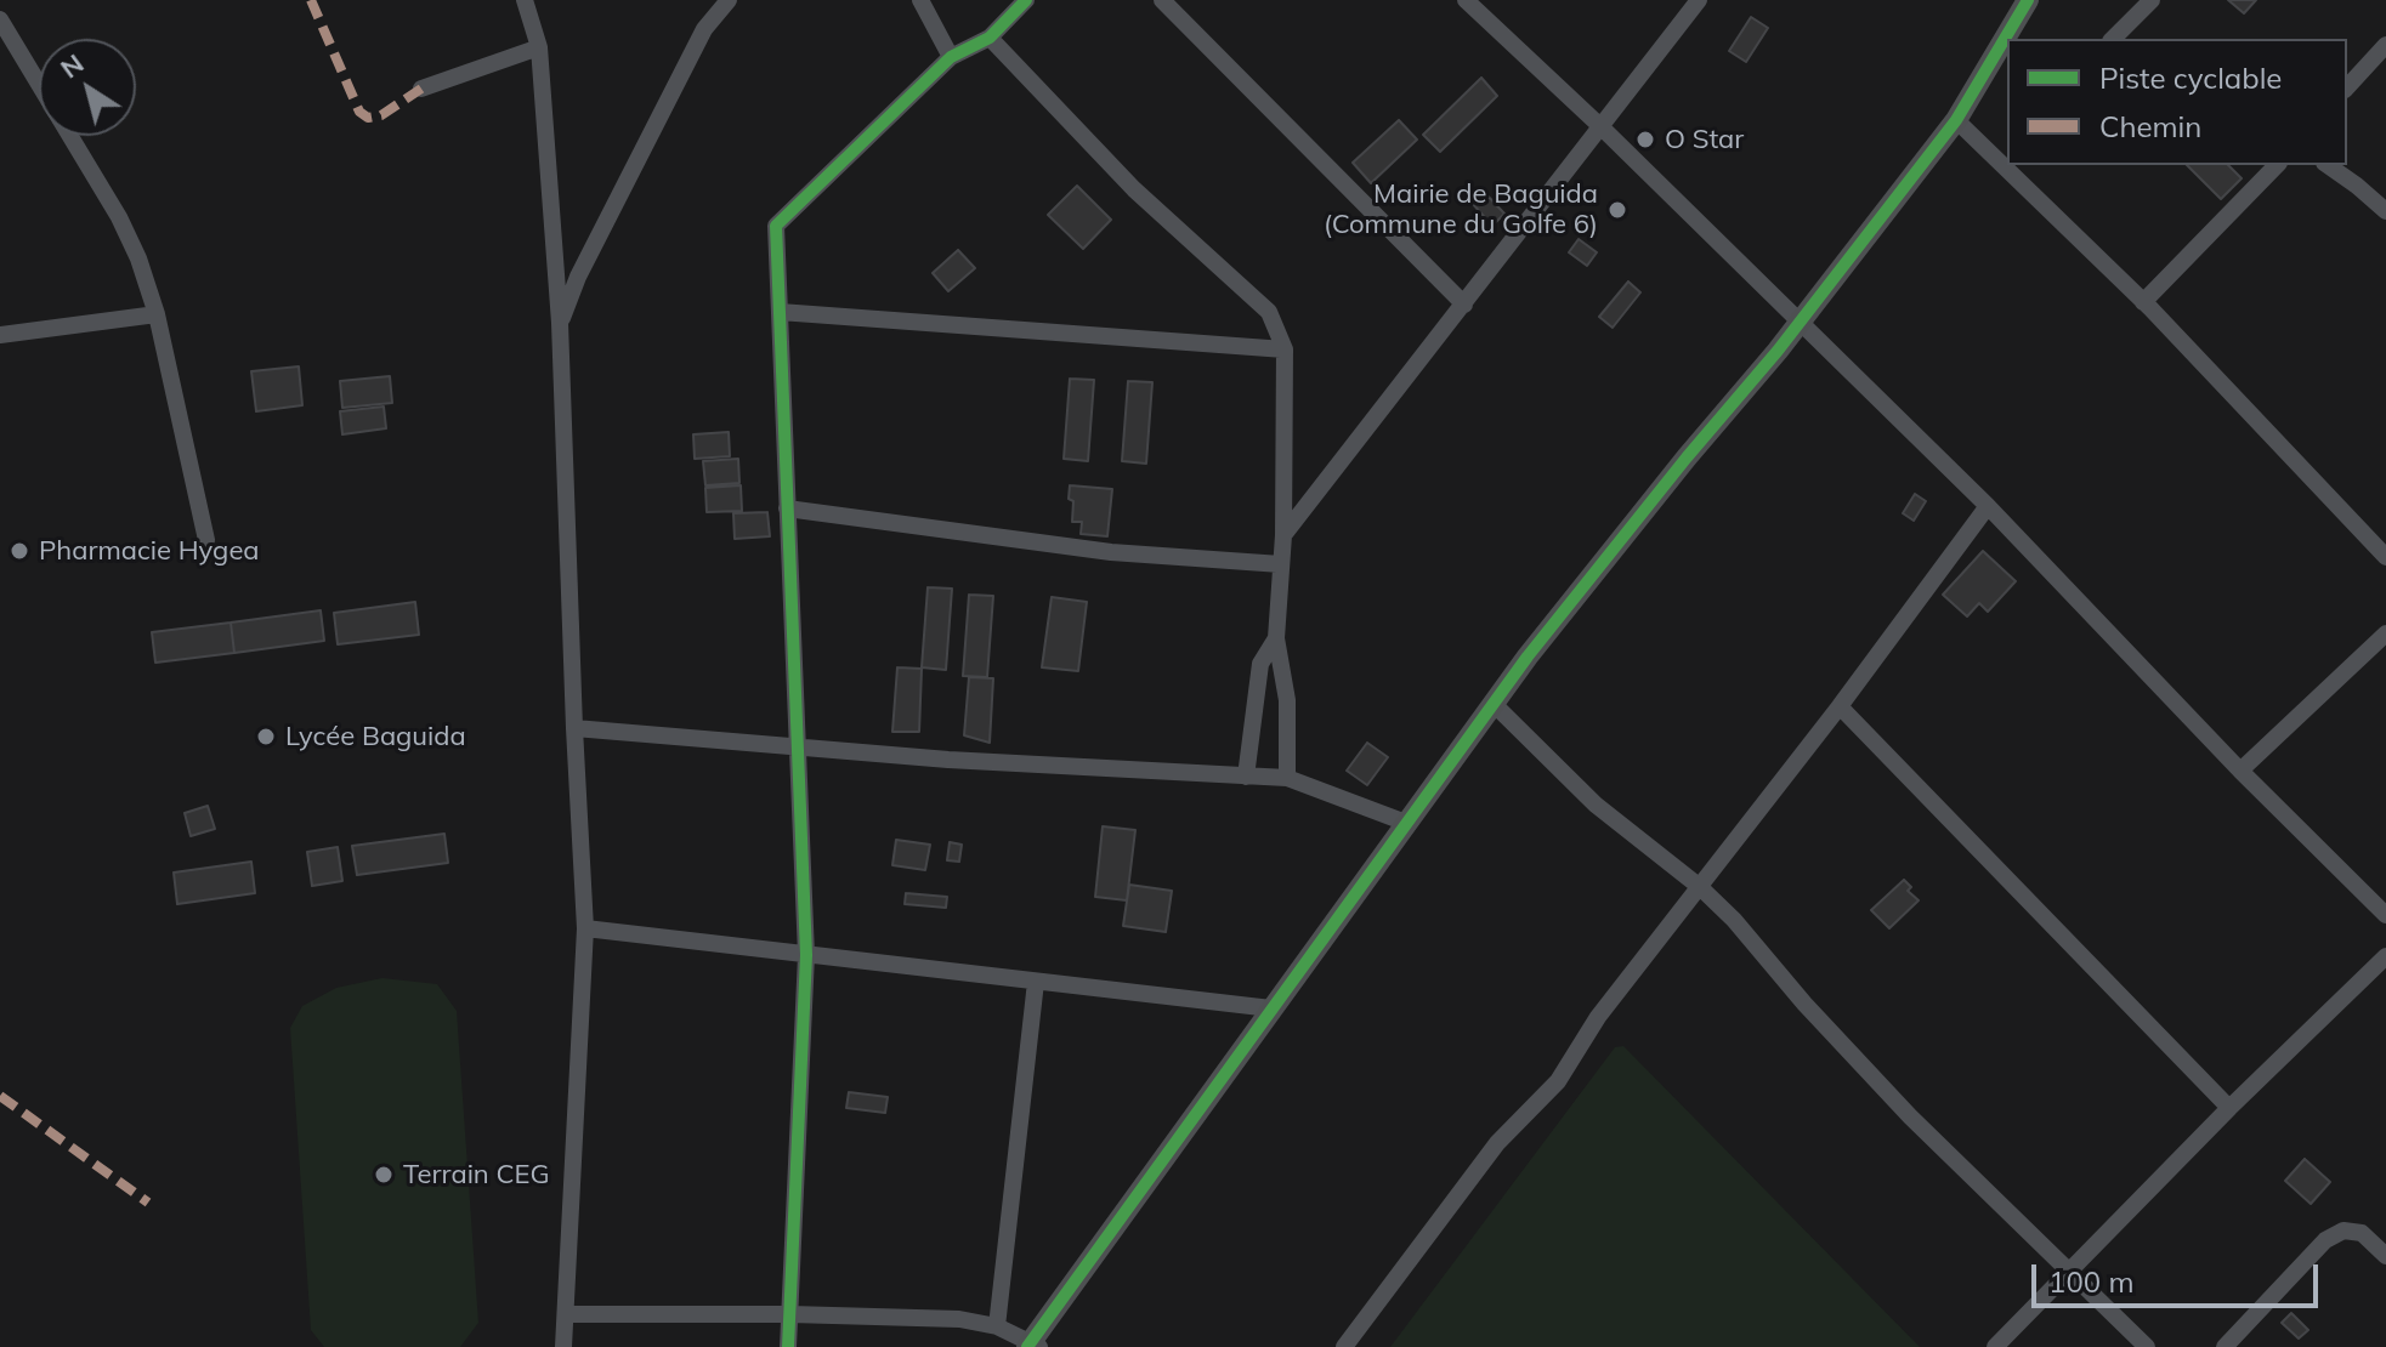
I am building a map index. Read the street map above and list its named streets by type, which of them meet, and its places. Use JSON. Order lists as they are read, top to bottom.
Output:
{
  "places": [
    "O Star",
    "Mairie de Baguida (Commune du Golfe 6)",
    "Pharmacie Hygea",
    "Lycée Baguida",
    "Terrain CEG"
  ],
  "legend": ["Piste cyclable", "Chemin"],
  "scale_bar": "100 m",
  "north": "top left"
}
